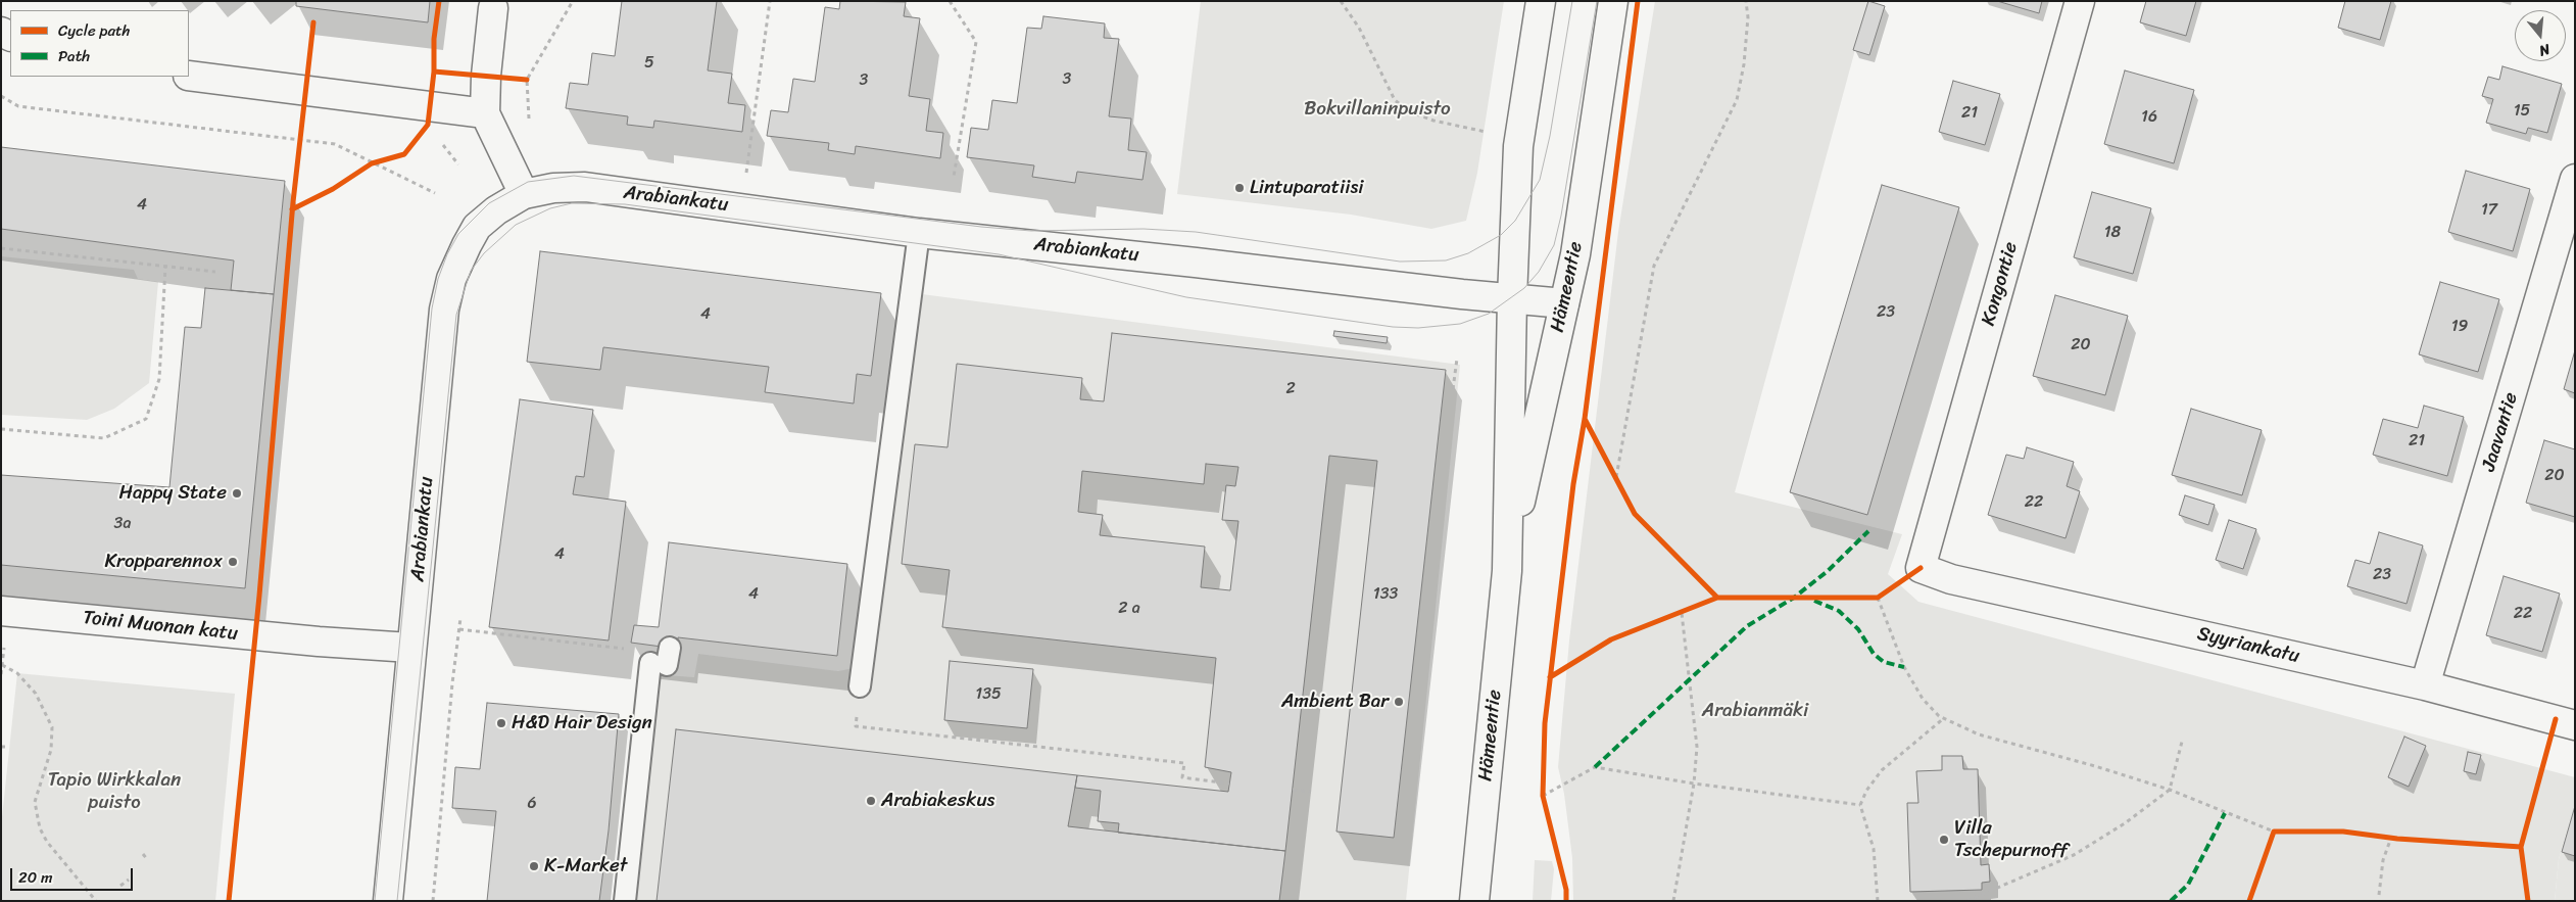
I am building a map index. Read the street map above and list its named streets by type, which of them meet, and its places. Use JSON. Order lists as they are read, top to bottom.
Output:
{
  "streets": {
    "street": [
      "Arabiankatu",
      "Kongontie",
      "Hämeentie",
      "Jaavantie",
      "Toini Muonan katu",
      "Syyriankatu"
    ]
  },
  "crossings": [
    ["Arabiankatu", "Hämeentie"],
    ["Arabiankatu", "Toini Muonan katu"],
    ["Kongontie", "Syyriankatu"],
    ["Jaavantie", "Syyriankatu"]
  ],
  "parks": ["Bokvillaninpuisto", "Arabianmäki", "Tapio Wirkkalan puisto"],
  "places": [
    "Lintuparatiisi",
    "Happy State",
    "Kropparennox",
    "Ambient Bar",
    "H&D Hair Design",
    "Arabiakeskus",
    "Villa Tschepurnoff",
    "K-Market"
  ],
  "house_numbers": [
    "5",
    "3",
    "3",
    "15",
    "21",
    "16",
    "4",
    "17",
    "18",
    "23",
    "4",
    "19",
    "20",
    "2",
    "21",
    "20",
    "22",
    "3a",
    "4",
    "23",
    "4",
    "133",
    "2 a",
    "22",
    "135",
    "6"
  ],
  "legend": ["Cycle path", "Path"],
  "scale_bar": "20 m",
  "north": "bottom"
}
